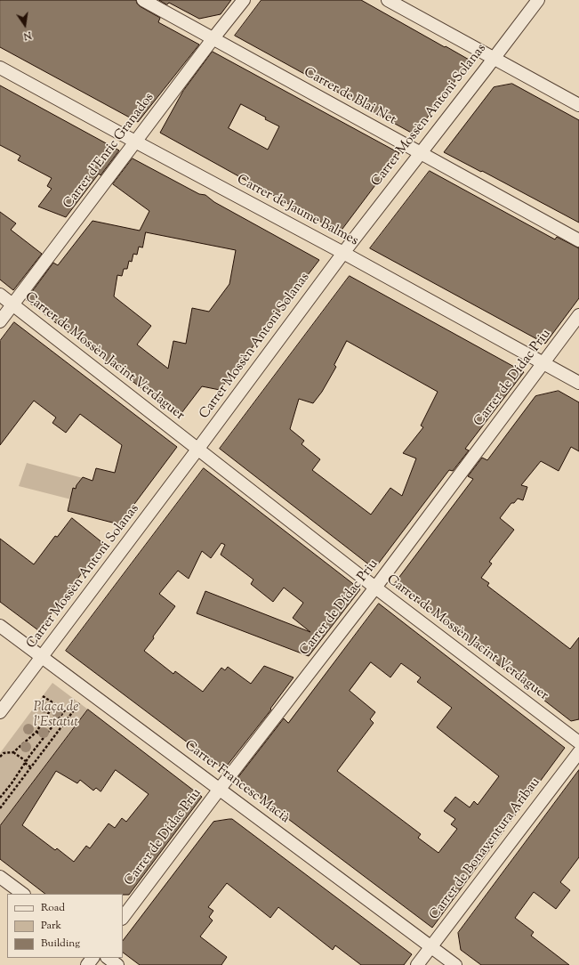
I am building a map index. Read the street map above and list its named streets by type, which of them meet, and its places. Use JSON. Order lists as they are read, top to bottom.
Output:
{
  "streets": {
    "street": [
      "Carrer de Blai Net",
      "Carrer Mossèn Antoni Solanas",
      "Carrer d'Enric Granados",
      "Carrer de Jaume Balmes",
      "Carrer de Mossèn Jacint Verdaguer",
      "Carrer de Dídac Priu",
      "Carrer Francesc Macià",
      "Carrer de Bonaventura Aribau"
    ]
  },
  "crossings": [
    ["Carrer de Blai Net", "Carrer Mossèn Antoni Solanas"],
    ["Carrer de Blai Net", "Carrer d'Enric Granados"],
    ["Carrer Mossèn Antoni Solanas", "Carrer de Jaume Balmes"],
    ["Carrer Mossèn Antoni Solanas", "Carrer de Mossèn Jacint Verdaguer"],
    ["Carrer Mossèn Antoni Solanas", "Carrer Francesc Macià"],
    ["Carrer d'Enric Granados", "Carrer de Jaume Balmes"],
    ["Carrer d'Enric Granados", "Carrer de Mossèn Jacint Verdaguer"],
    ["Carrer de Jaume Balmes", "Carrer de Dídac Priu"],
    ["Carrer de Mossèn Jacint Verdaguer", "Carrer de Dídac Priu"],
    ["Carrer de Dídac Priu", "Carrer Francesc Macià"],
    ["Carrer Francesc Macià", "Carrer de Bonaventura Aribau"]
  ],
  "parks": ["Plaça de l'Estatut"],
  "legend": ["Road", "Park", "Building"],
  "north": "bottom"
}
